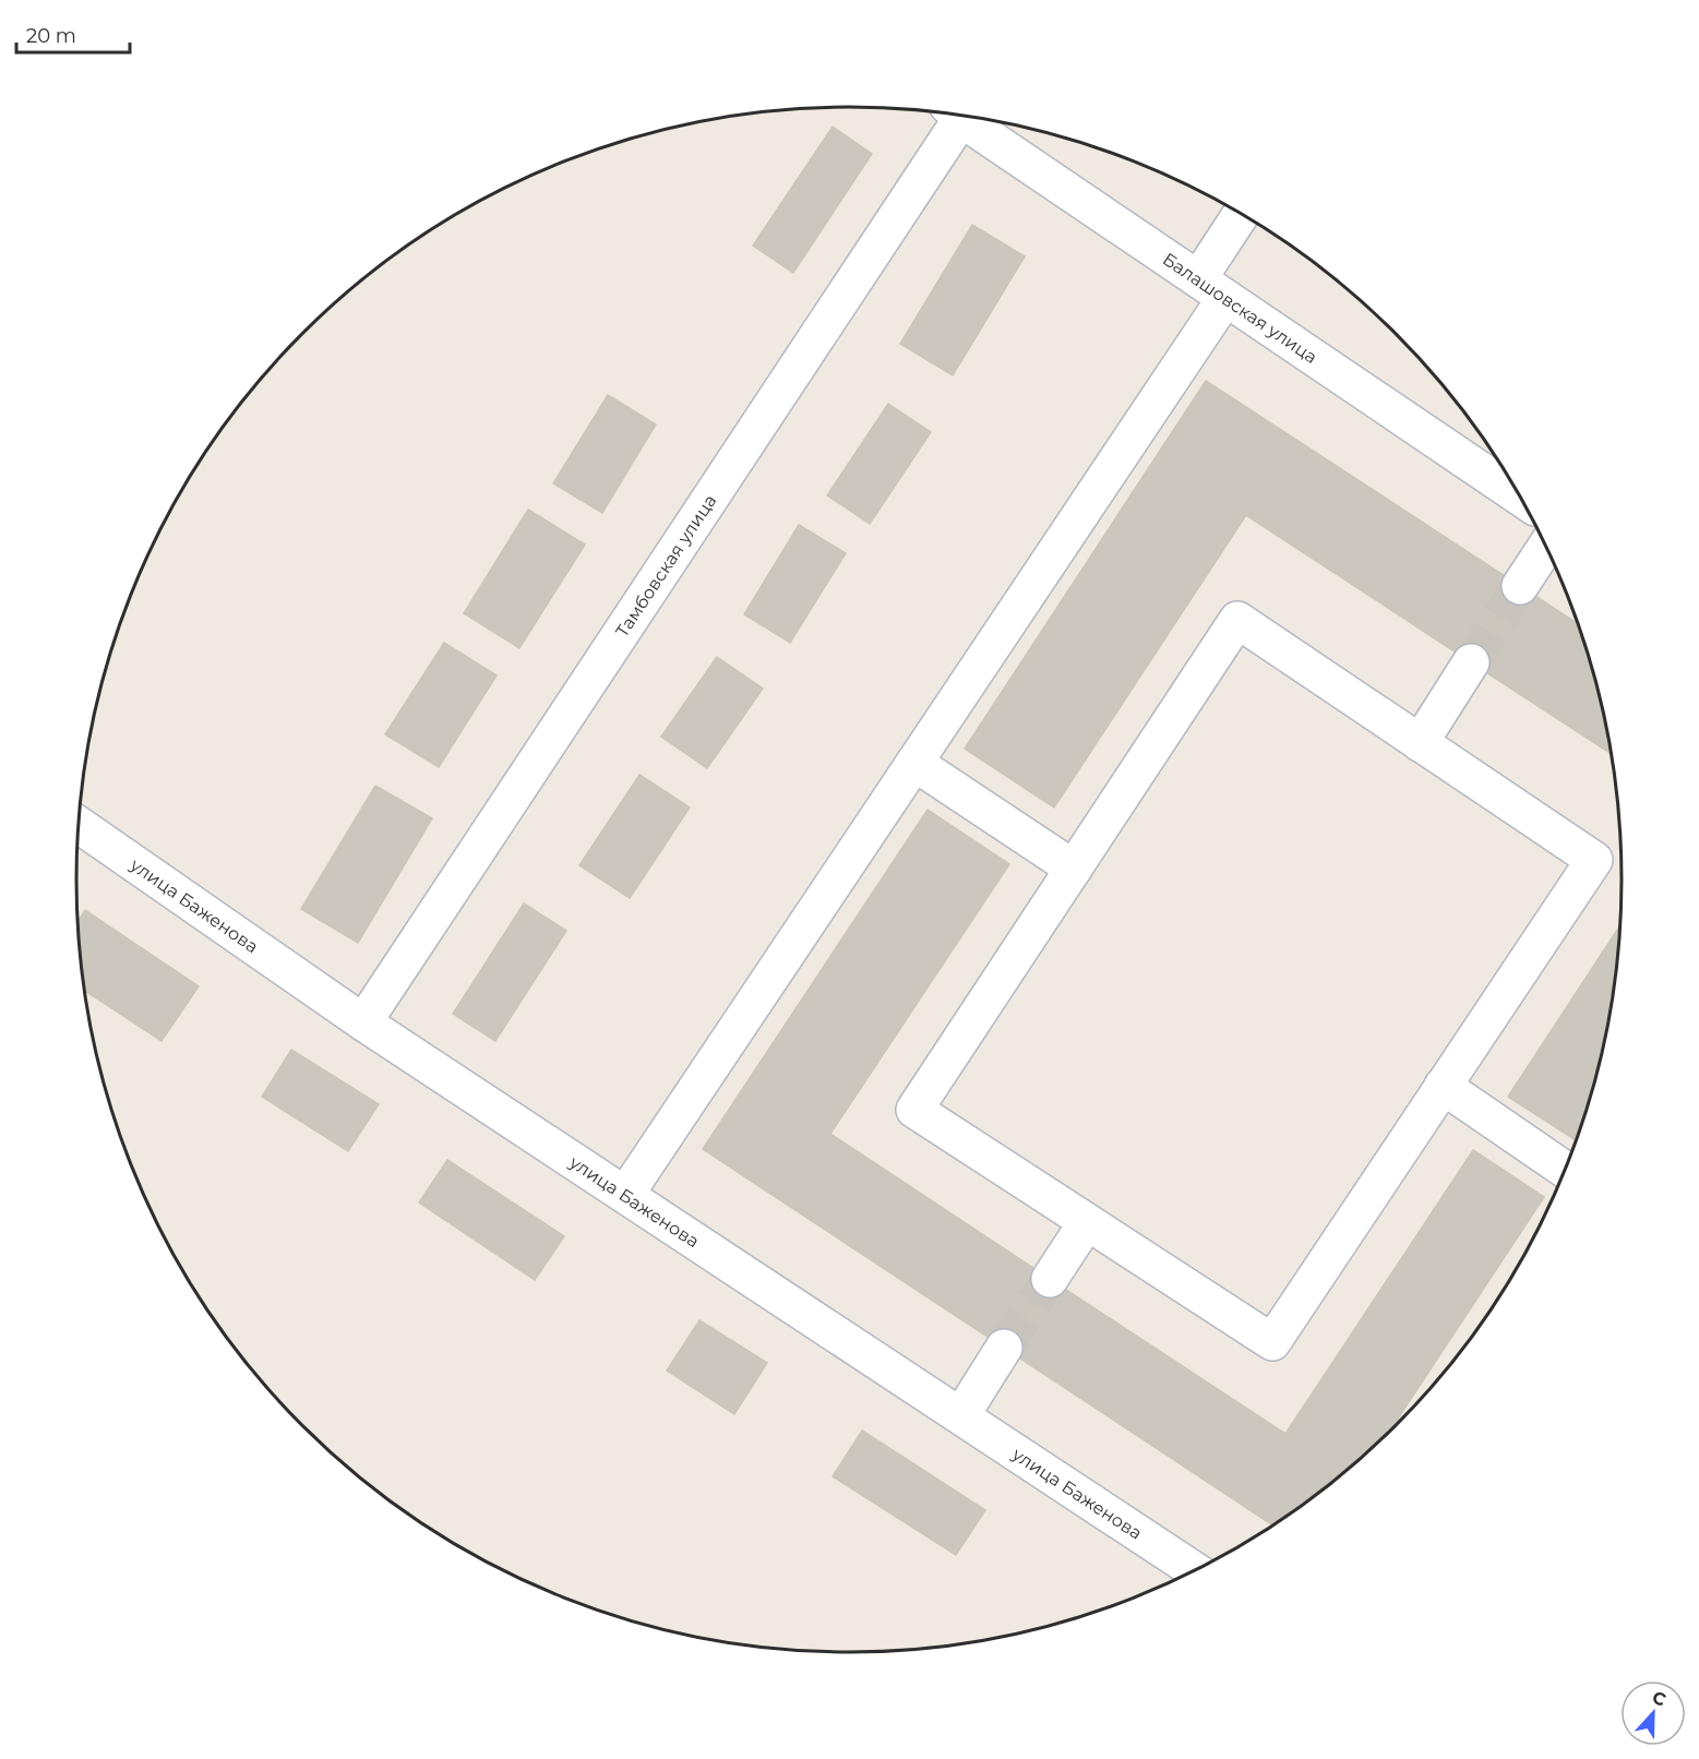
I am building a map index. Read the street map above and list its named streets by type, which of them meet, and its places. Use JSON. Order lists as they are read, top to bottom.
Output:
{
  "streets": {
    "street": ["Балашовская улица", "Тамбовская улица", "улица Баженова"]
  },
  "crossings": [
    ["Тамбовская улица", "улица Баженова"]
  ],
  "scale_bar": "20 m",
  "north": "top"
}
